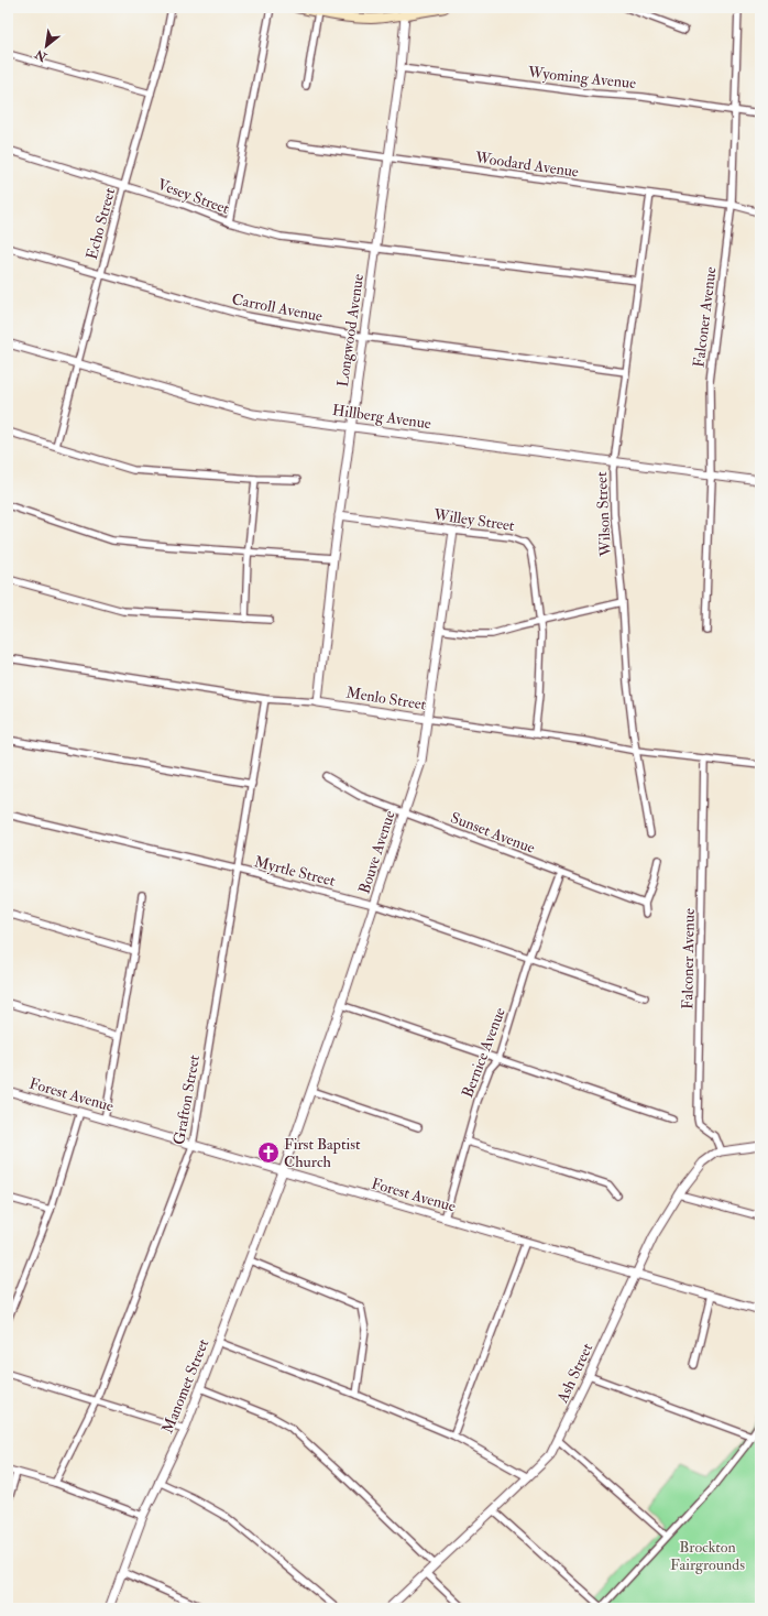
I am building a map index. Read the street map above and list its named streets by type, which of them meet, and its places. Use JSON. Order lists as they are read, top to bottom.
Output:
{
  "streets": {
    "street": [
      "Wyoming Avenue",
      "Woodard Avenue",
      "Vesey Street",
      "Echo Street",
      "Carroll Avenue",
      "Falconer Avenue",
      "Longwood Avenue",
      "Hillberg Avenue",
      "Wilson Street",
      "Willey Street",
      "Menlo Street",
      "Sunset Avenue",
      "Bouve Avenue",
      "Myrtle Street",
      "Bernice Avenue",
      "Forest Avenue",
      "Grafton Street",
      "Ash Street",
      "Manomet Street"
    ]
  },
  "crossings": [
    ["Wyoming Avenue", "Falconer Avenue"],
    ["Wyoming Avenue", "Longwood Avenue"],
    ["Woodard Avenue", "Falconer Avenue"],
    ["Woodard Avenue", "Longwood Avenue"],
    ["Woodard Avenue", "Wilson Street"],
    ["Vesey Street", "Echo Street"],
    ["Vesey Street", "Longwood Avenue"],
    ["Vesey Street", "Wilson Street"],
    ["Echo Street", "Carroll Avenue"],
    ["Echo Street", "Hillberg Avenue"],
    ["Carroll Avenue", "Longwood Avenue"],
    ["Carroll Avenue", "Wilson Street"],
    ["Falconer Avenue", "Hillberg Avenue"],
    ["Falconer Avenue", "Menlo Street"],
    ["Falconer Avenue", "Ash Street"],
    ["Longwood Avenue", "Hillberg Avenue"],
    ["Longwood Avenue", "Willey Street"],
    ["Longwood Avenue", "Menlo Street"],
    ["Hillberg Avenue", "Wilson Street"],
    ["Wilson Street", "Menlo Street"],
    ["Willey Street", "Bouve Avenue"],
    ["Menlo Street", "Bouve Avenue"],
    ["Menlo Street", "Grafton Street"],
    ["Sunset Avenue", "Bouve Avenue"],
    ["Sunset Avenue", "Bernice Avenue"],
    ["Bouve Avenue", "Myrtle Street"],
    ["Bouve Avenue", "Forest Avenue"],
    ["Bouve Avenue", "Manomet Street"],
    ["Myrtle Street", "Bernice Avenue"],
    ["Myrtle Street", "Grafton Street"],
    ["Bernice Avenue", "Forest Avenue"],
    ["Forest Avenue", "Grafton Street"],
    ["Forest Avenue", "Ash Street"],
    ["Forest Avenue", "Manomet Street"]
  ],
  "parks": ["Brockton Fairgrounds"],
  "places": {
    "church": ["First Baptist Church"]
  },
  "north": "bottom left"
}
